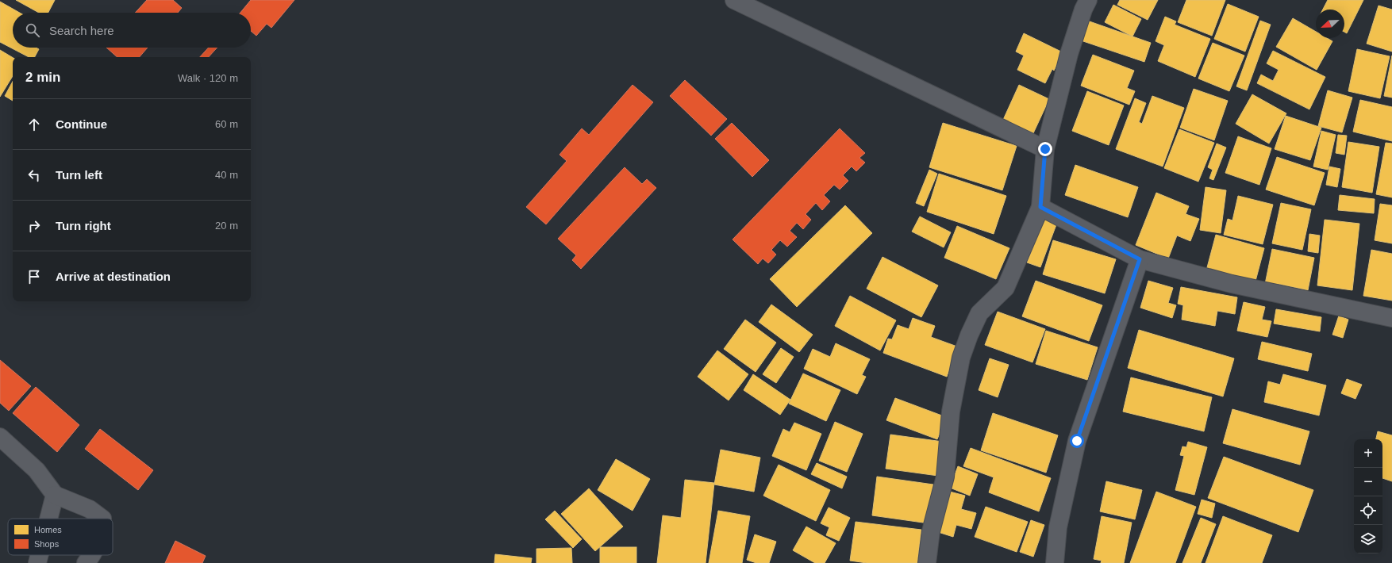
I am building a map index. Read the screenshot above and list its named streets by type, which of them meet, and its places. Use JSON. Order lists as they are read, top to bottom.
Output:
{
  "legend": ["Homes", "Shops"],
  "north": "bottom left",
  "page": {
    "search": "Search here",
    "heading": ["2 min", "Walk · 120 m"],
    "list": [
      ["Continue", "60 m"],
      ["Turn left", "40 m"],
      ["Turn right", "20 m"],
      "Arrive at destination"
    ],
    "map_buttons": ["+", "−"]
  }
}
